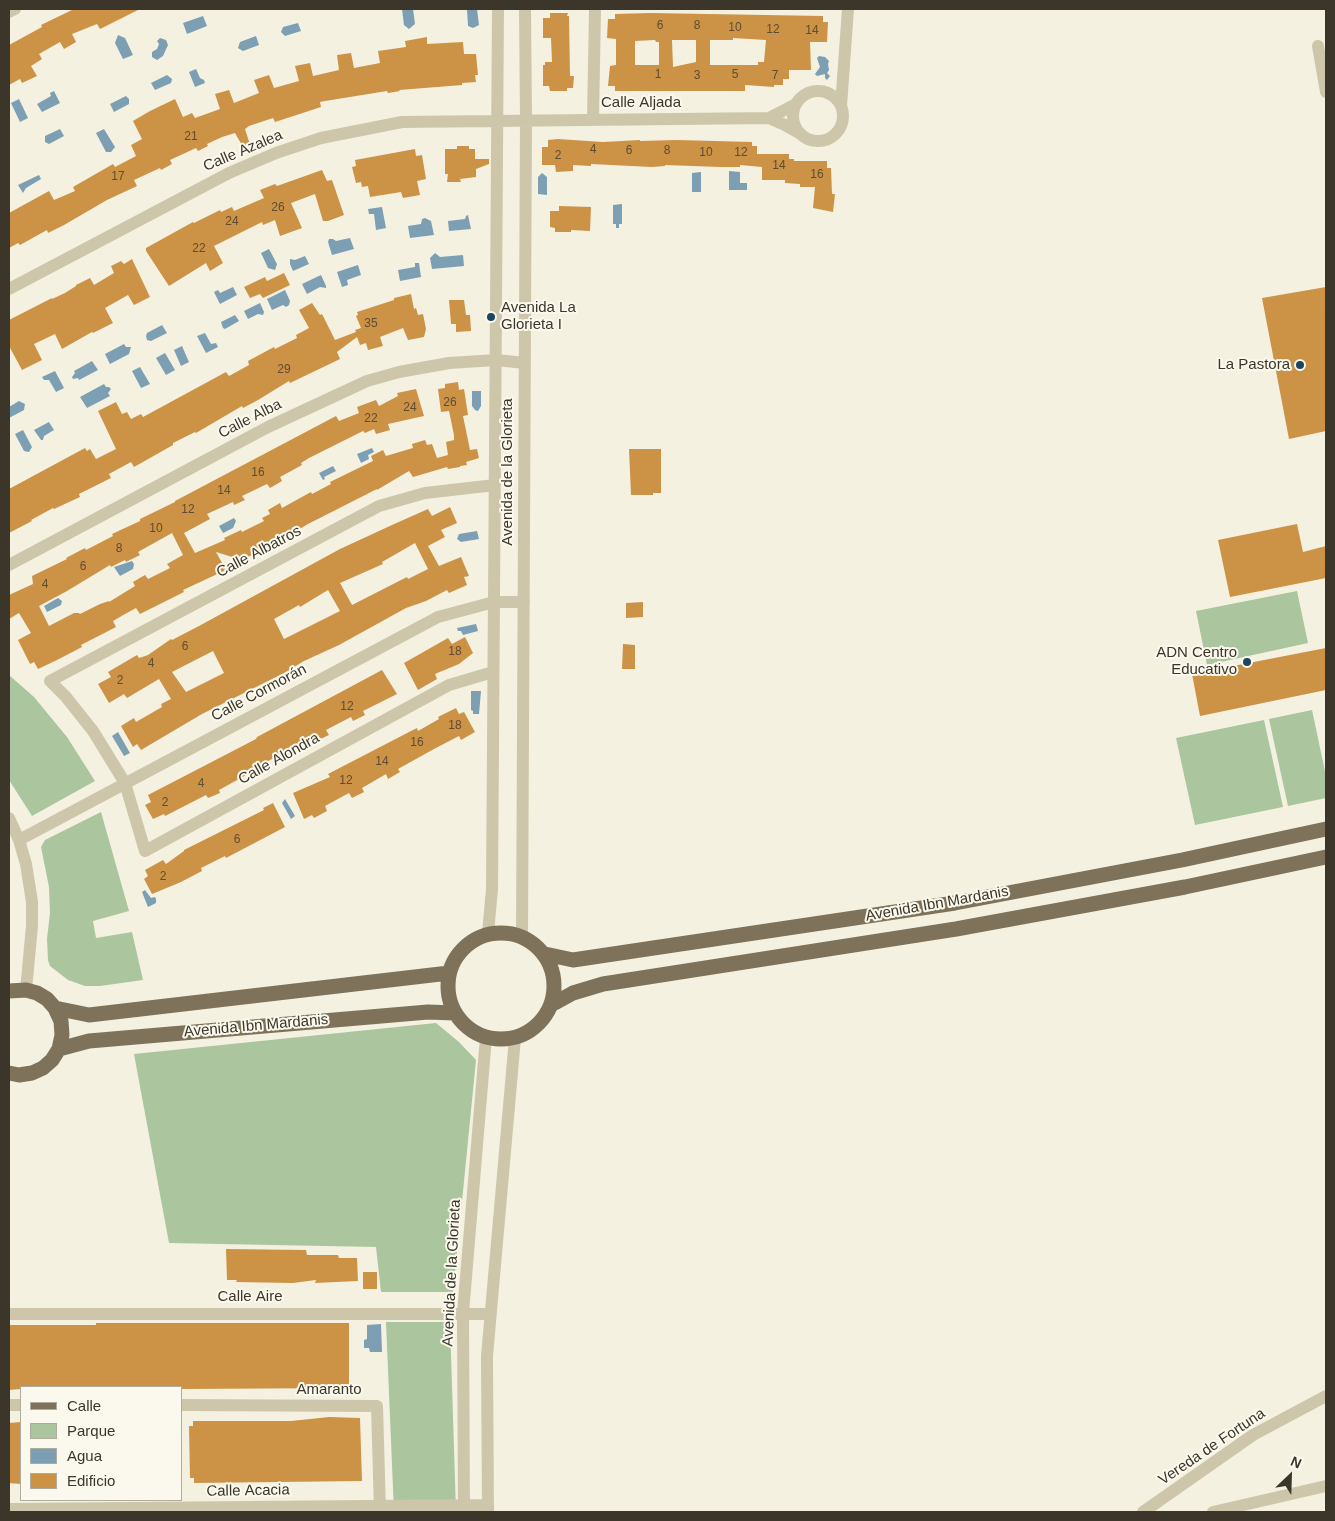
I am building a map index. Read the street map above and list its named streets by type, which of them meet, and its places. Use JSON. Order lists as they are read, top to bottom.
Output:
{
  "streets": {
    "main road": ["Avenida Ibn Mardanis"],
    "street": [
      "Calle Aljada",
      "Calle Azalea",
      "Calle Alba",
      "Avenida de la Glorieta",
      "Calle Albatros",
      "Calle Cormorán",
      "Calle Alondra",
      "Calle Aire",
      "Amaranto",
      "Vereda de Fortuna",
      "Calle Acacia"
    ]
  },
  "crossings": [
    ["Calle Aljada", "Calle Azalea"],
    ["Calle Aljada", "Avenida de la Glorieta"],
    ["Calle Azalea", "Avenida de la Glorieta"],
    ["Calle Alba", "Avenida de la Glorieta"],
    ["Avenida de la Glorieta", "Calle Albatros"],
    ["Avenida de la Glorieta", "Calle Cormorán"],
    ["Avenida de la Glorieta", "Calle Alondra"],
    ["Avenida de la Glorieta", "Avenida Ibn Mardanis"],
    ["Avenida de la Glorieta", "Calle Aire"],
    ["Avenida de la Glorieta", "Calle Acacia"],
    ["Calle Albatros", "Calle Cormorán"],
    ["Calle Albatros", "Calle Alondra"],
    ["Calle Cormorán", "Calle Alondra"],
    ["Amaranto", "Calle Acacia"]
  ],
  "places": ["Avenida La Glorieta I", "La Pastora", "ADN Centro Educativo"],
  "house_numbers": [
    "6",
    "8",
    "10",
    "12",
    "14",
    "1",
    "5",
    "3",
    "7",
    "21",
    "4",
    "6",
    "8",
    "10",
    "12",
    "2",
    "14",
    "16",
    "17",
    "26",
    "24",
    "22",
    "35",
    "29",
    "26",
    "24",
    "22",
    "16",
    "14",
    "12",
    "10",
    "8",
    "6",
    "4",
    "6",
    "18",
    "4",
    "2",
    "12",
    "18",
    "16",
    "14",
    "12",
    "4",
    "2",
    "6",
    "2"
  ],
  "legend": [
    "Calle",
    "Parque",
    "Agua",
    "Edificio"
  ],
  "north": "top right"
}
